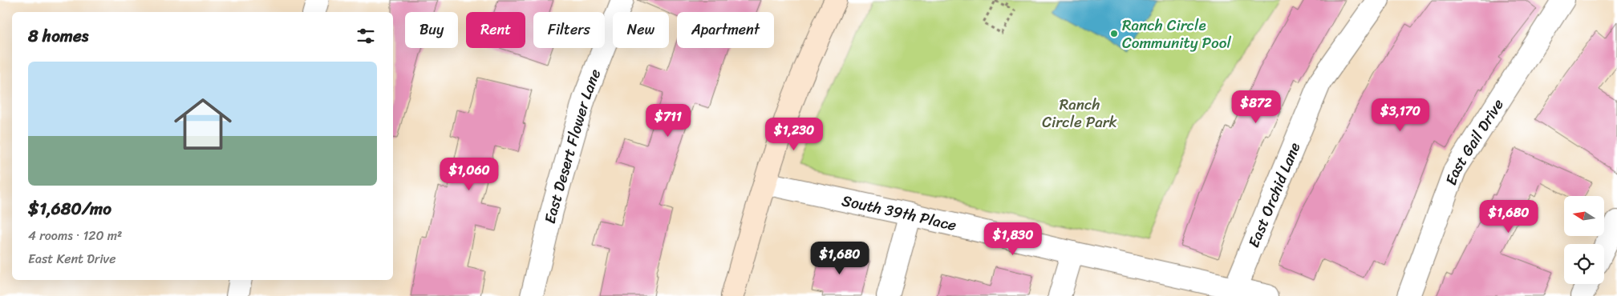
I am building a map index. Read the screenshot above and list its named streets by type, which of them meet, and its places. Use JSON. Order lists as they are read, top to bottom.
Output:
{
  "streets": {
    "street": [
      "East Gail Drive",
      "East Desert Flower Lane",
      "East Orchid Lane",
      "South 39th Place"
    ]
  },
  "crossings": [
    ["East Orchid Lane", "South 39th Place"]
  ],
  "parks": ["Ranch Circle Park"],
  "places": ["Ranch Circle Community Pool"],
  "north": "left",
  "page": {
    "chip": [
      "Buy",
      "Rent",
      "Filters",
      "New",
      "Apartment"
    ],
    "heading": "8 homes",
    "list": [
      {
        "name": "$1,680/mo",
        "note": "4 rooms · 120 m² · East Kent Drive"
      }
    ],
    "price": [
      "$872",
      "$3,170",
      "$711",
      "$1,230",
      "$1,060",
      "$1,680",
      "$1,830",
      "$1,680"
    ]
  }
}
